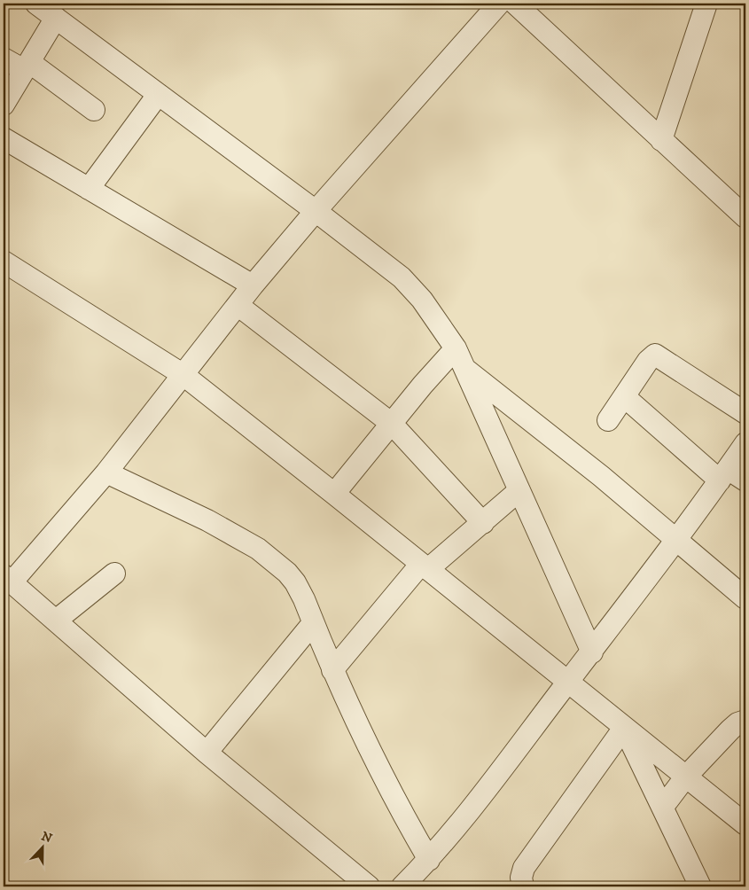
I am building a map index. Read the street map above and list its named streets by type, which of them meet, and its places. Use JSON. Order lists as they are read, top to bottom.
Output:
{
  "north": "top"
}
